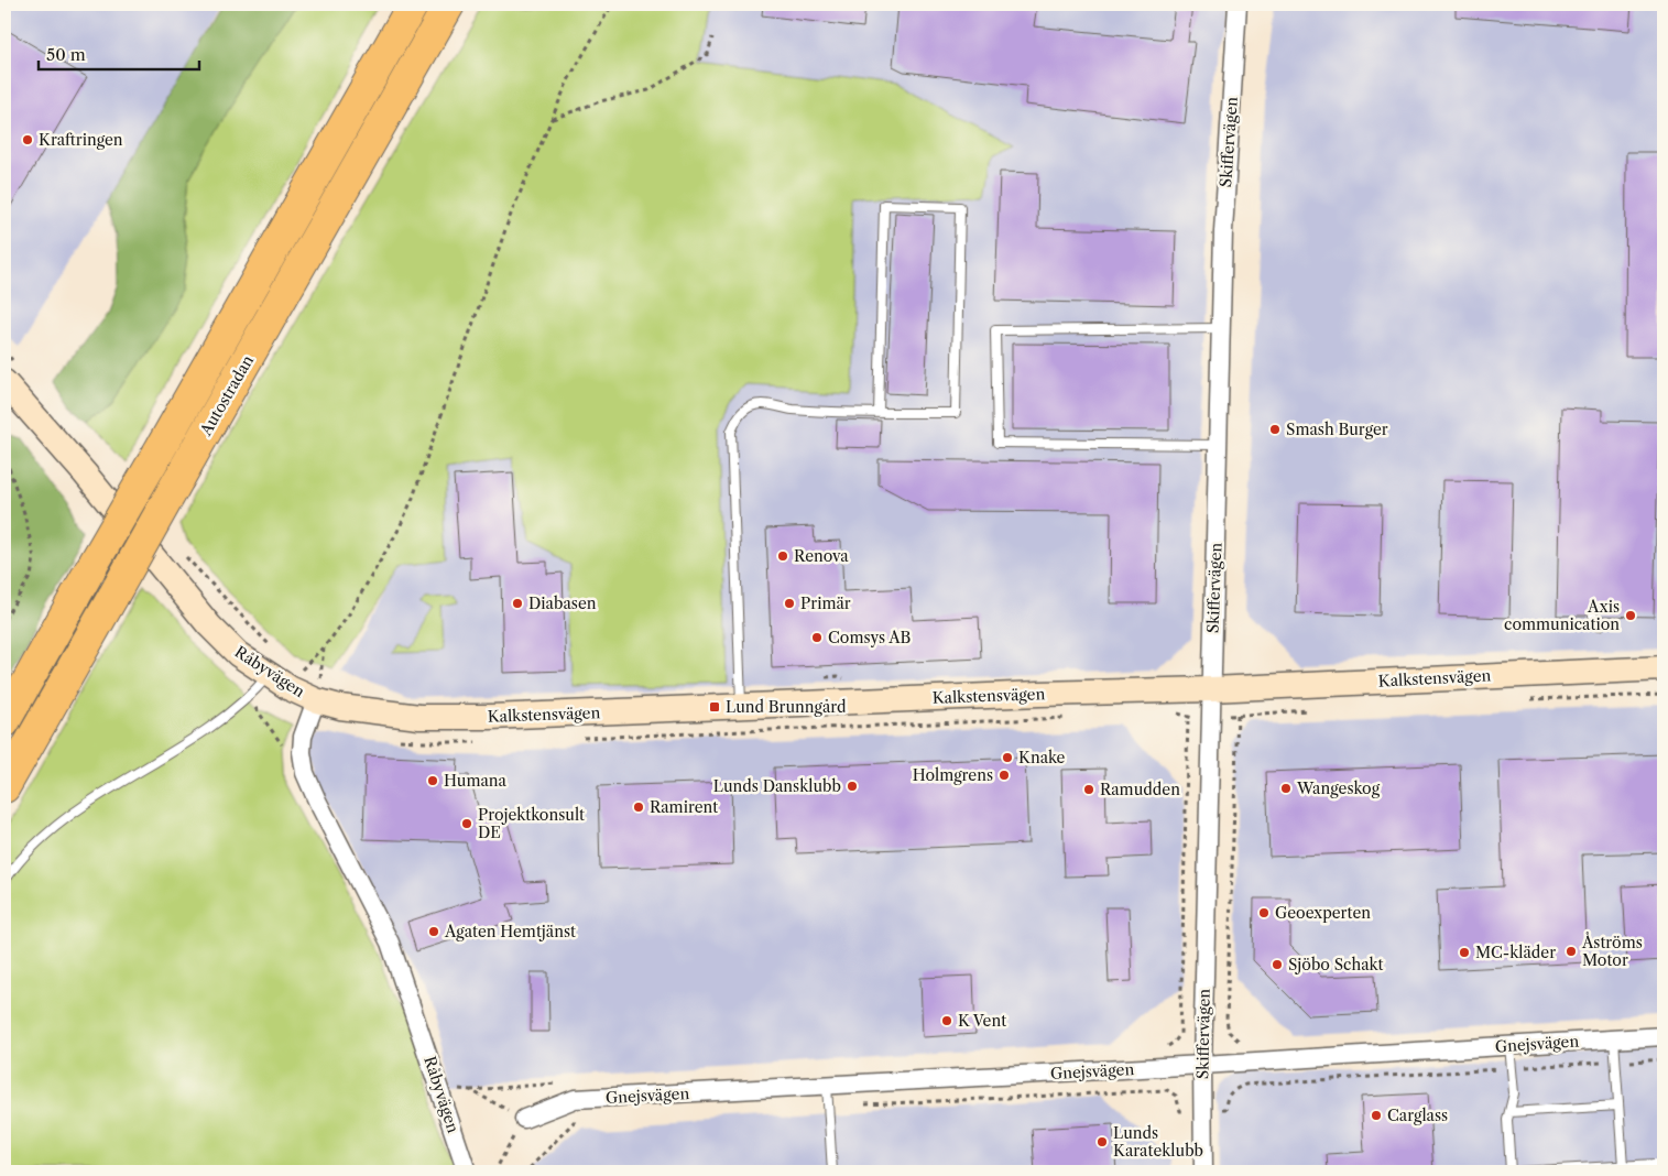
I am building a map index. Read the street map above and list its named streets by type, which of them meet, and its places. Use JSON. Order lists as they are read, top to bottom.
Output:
{
  "streets": {
    "highway": ["Autostradan"],
    "street": [
      "Skiffervägen",
      "Råbyvägen",
      "Kalkstensvägen",
      "Gnejsvägen"
    ]
  },
  "crossings": [
    ["Skiffervägen", "Kalkstensvägen"],
    ["Skiffervägen", "Gnejsvägen"],
    ["Råbyvägen", "Kalkstensvägen"]
  ],
  "places": {
    "other": [
      "Kraftringen",
      "Smash Burger",
      "Renova",
      "Diabasen",
      "Primär",
      "Axis communication",
      "Comsys AB",
      "Knake",
      "Holmgrens",
      "Humana",
      "Lunds Dansklubb",
      "Wangeskog",
      "Ramudden",
      "Ramirent",
      "Projektkonsult DE",
      "Geoexperten",
      "Agaten Hemtjänst",
      "Åströms Motor",
      "MC-kläder",
      "Sjöbo Schakt",
      "K Vent",
      "Carglass",
      "Lunds Karateklubb"
    ],
    "transit": ["Lund Brunngård"]
  },
  "scale_bar": "50 m"
}
